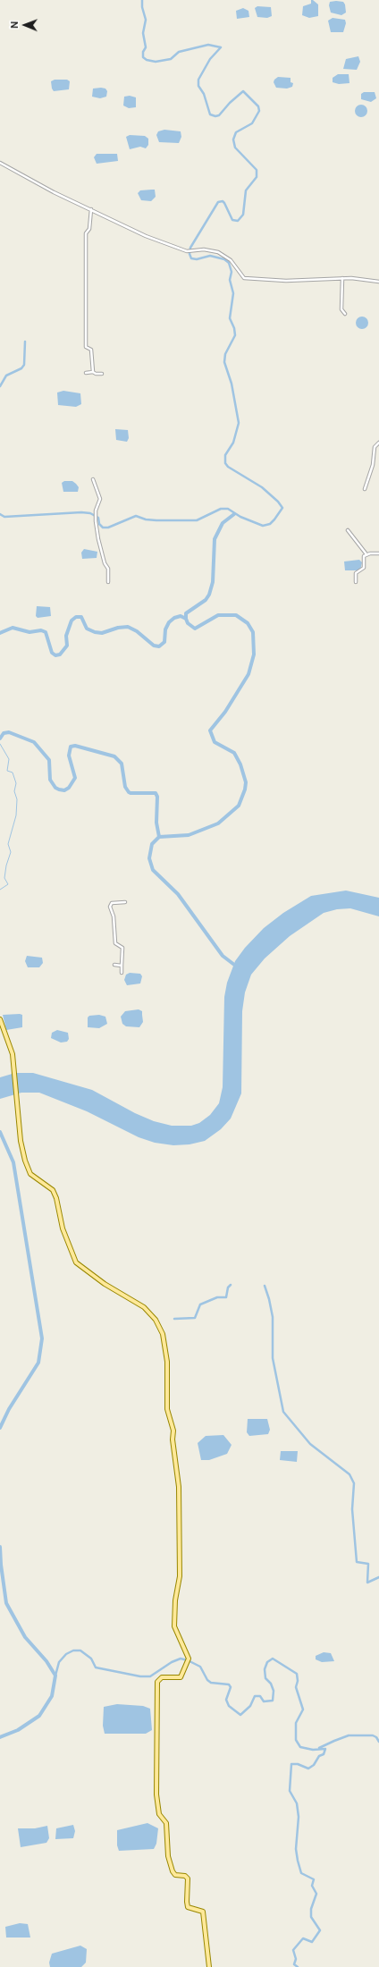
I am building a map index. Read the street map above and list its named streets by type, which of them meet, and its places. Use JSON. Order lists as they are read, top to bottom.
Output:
{
  "north": "left"
}
